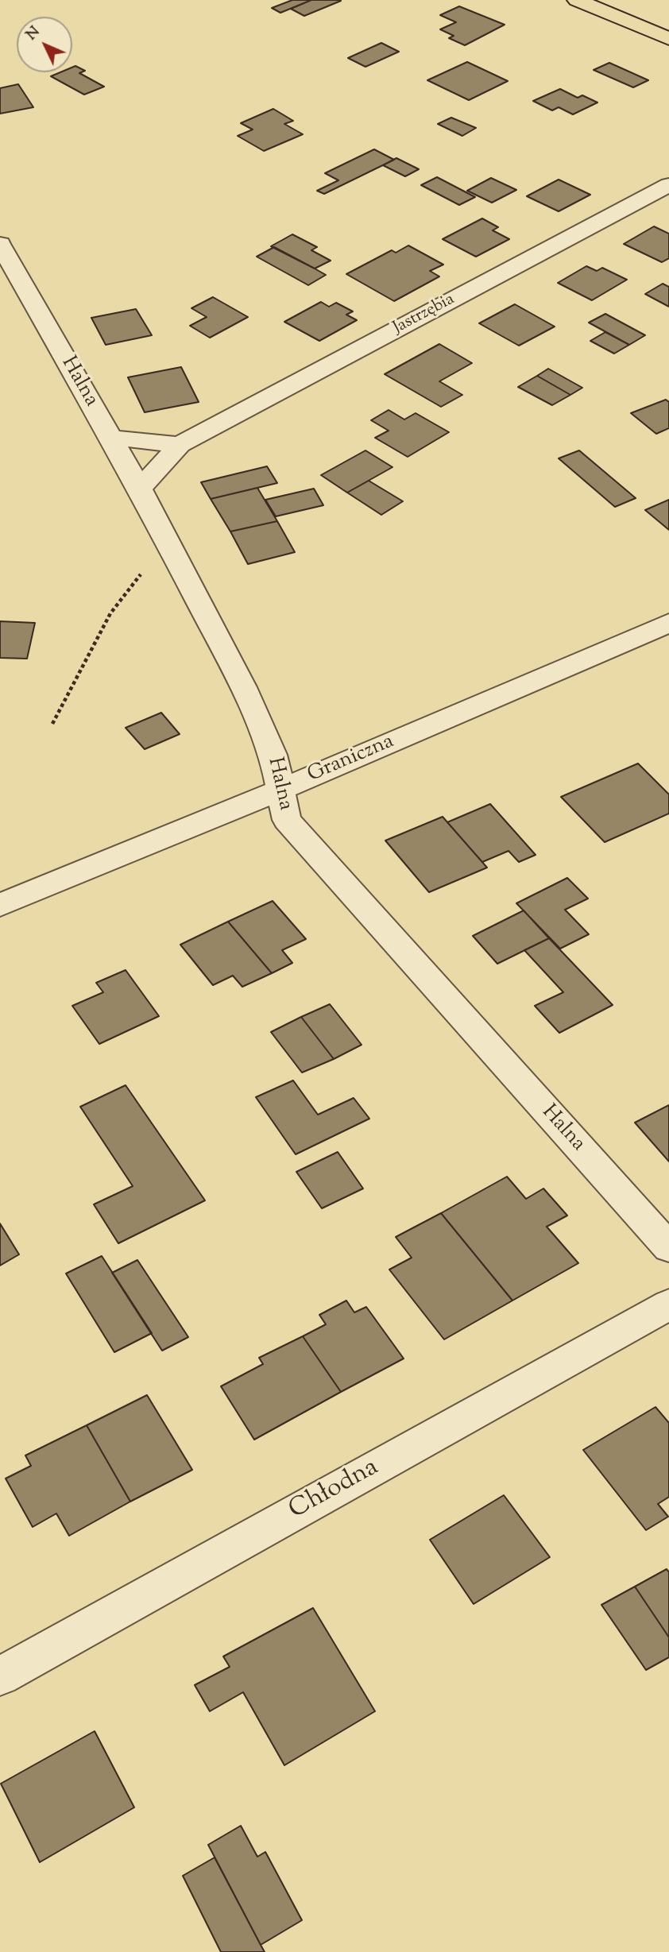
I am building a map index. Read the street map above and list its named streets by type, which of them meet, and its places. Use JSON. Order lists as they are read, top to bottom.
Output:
{
  "streets": {
    "street": [
      "Jastrzębia",
      "Halna",
      "Graniczna",
      "Chłodna"
    ]
  },
  "crossings": [
    ["Jastrzębia", "Halna"],
    ["Halna", "Graniczna"]
  ],
  "north": "top left"
}
